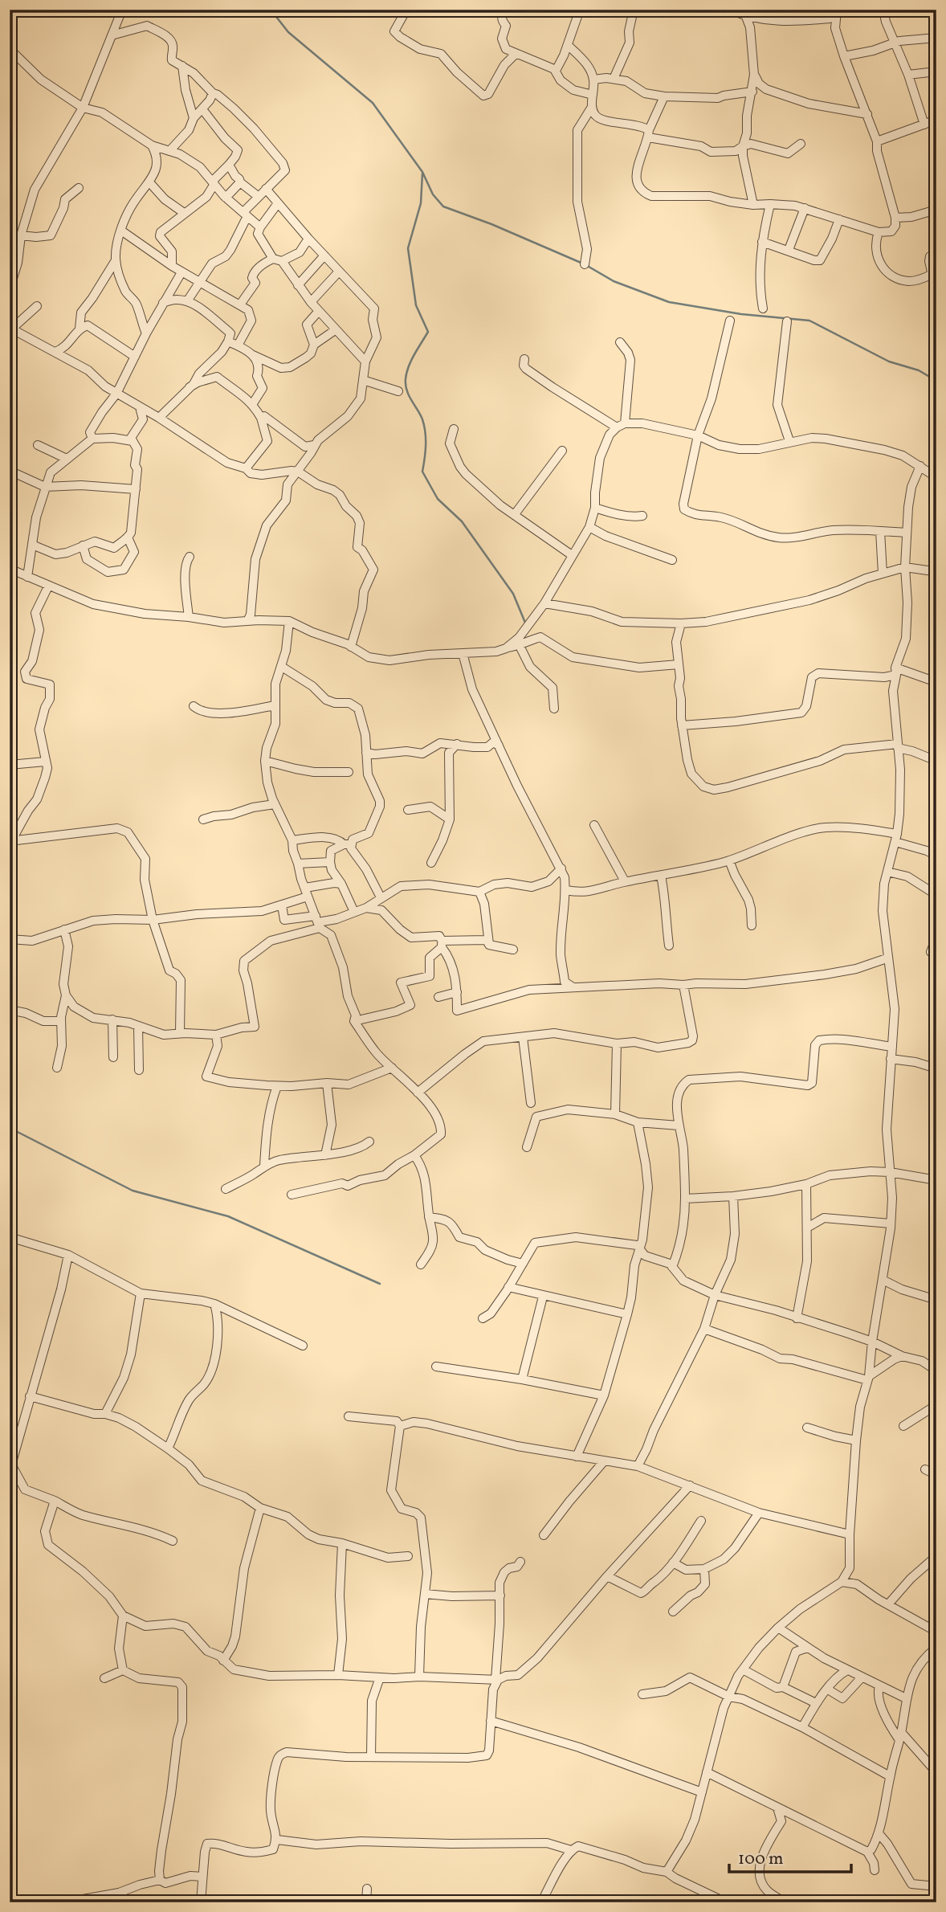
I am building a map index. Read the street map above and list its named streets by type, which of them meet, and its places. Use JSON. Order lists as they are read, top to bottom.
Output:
{
  "scale_bar": "100 m"
}
